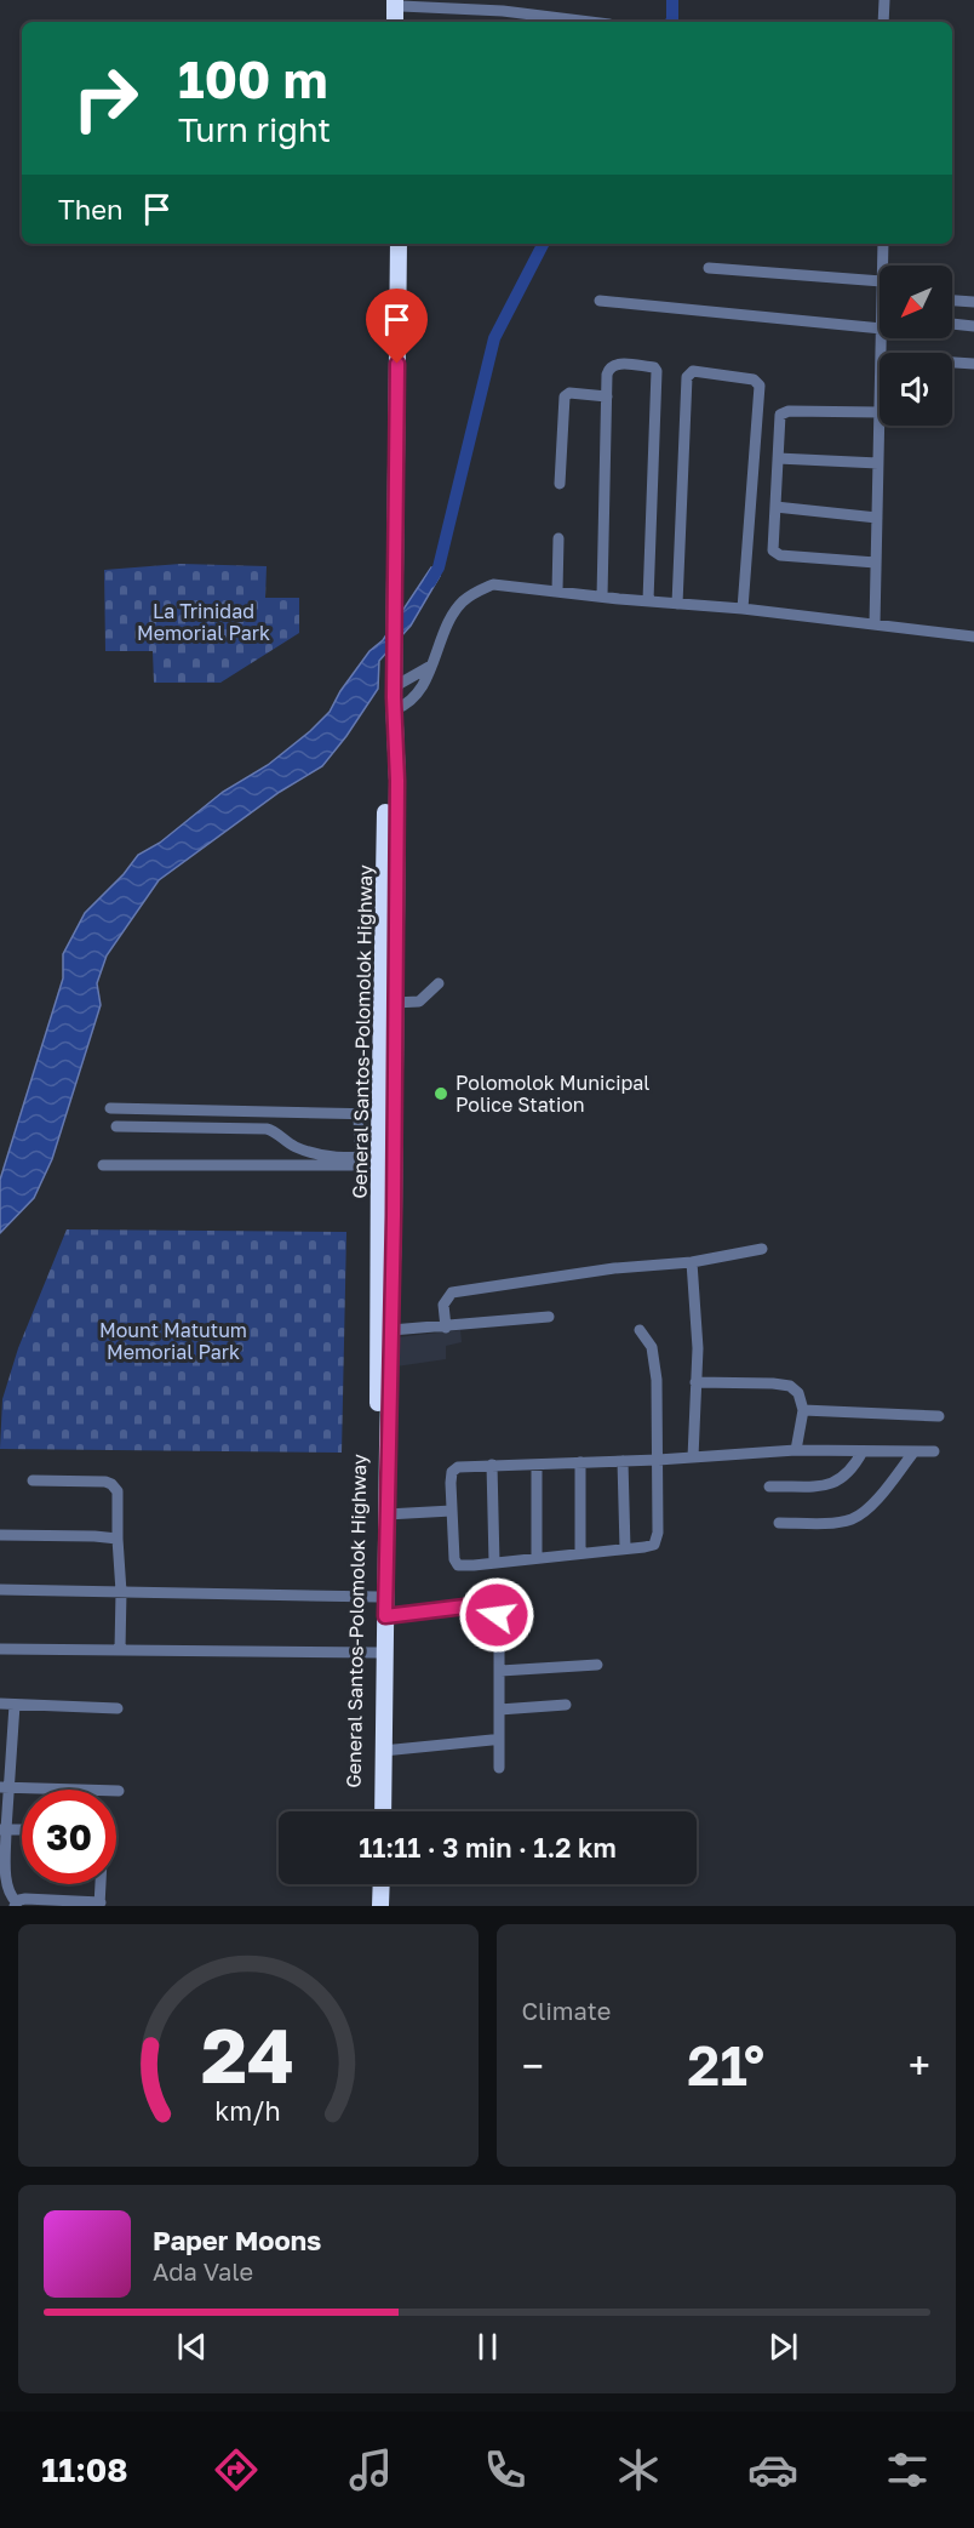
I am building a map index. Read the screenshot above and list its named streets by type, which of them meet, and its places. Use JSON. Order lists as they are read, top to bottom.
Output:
{
  "streets": {
    "highway": ["General Santos-Polomolok Highway"]
  },
  "parks": ["La Trinidad Memorial Park", "Mount Matutum Memorial Park"],
  "places": ["Polomolok Municipal Police Station"],
  "north": "bottom left",
  "page": {
    "turn": ["100 m", "Turn right"],
    "then": "Then",
    "limit": "30",
    "trip": "11:11 · 3 min · 1.2 km",
    "tile": "Climate",
    "heat": ["−", "21°", "+"],
    "song": ["Paper Moons", "Ada Vale"],
    "tabs": "11:08",
    "gauge": ["24", "km/h"]
  }
}
